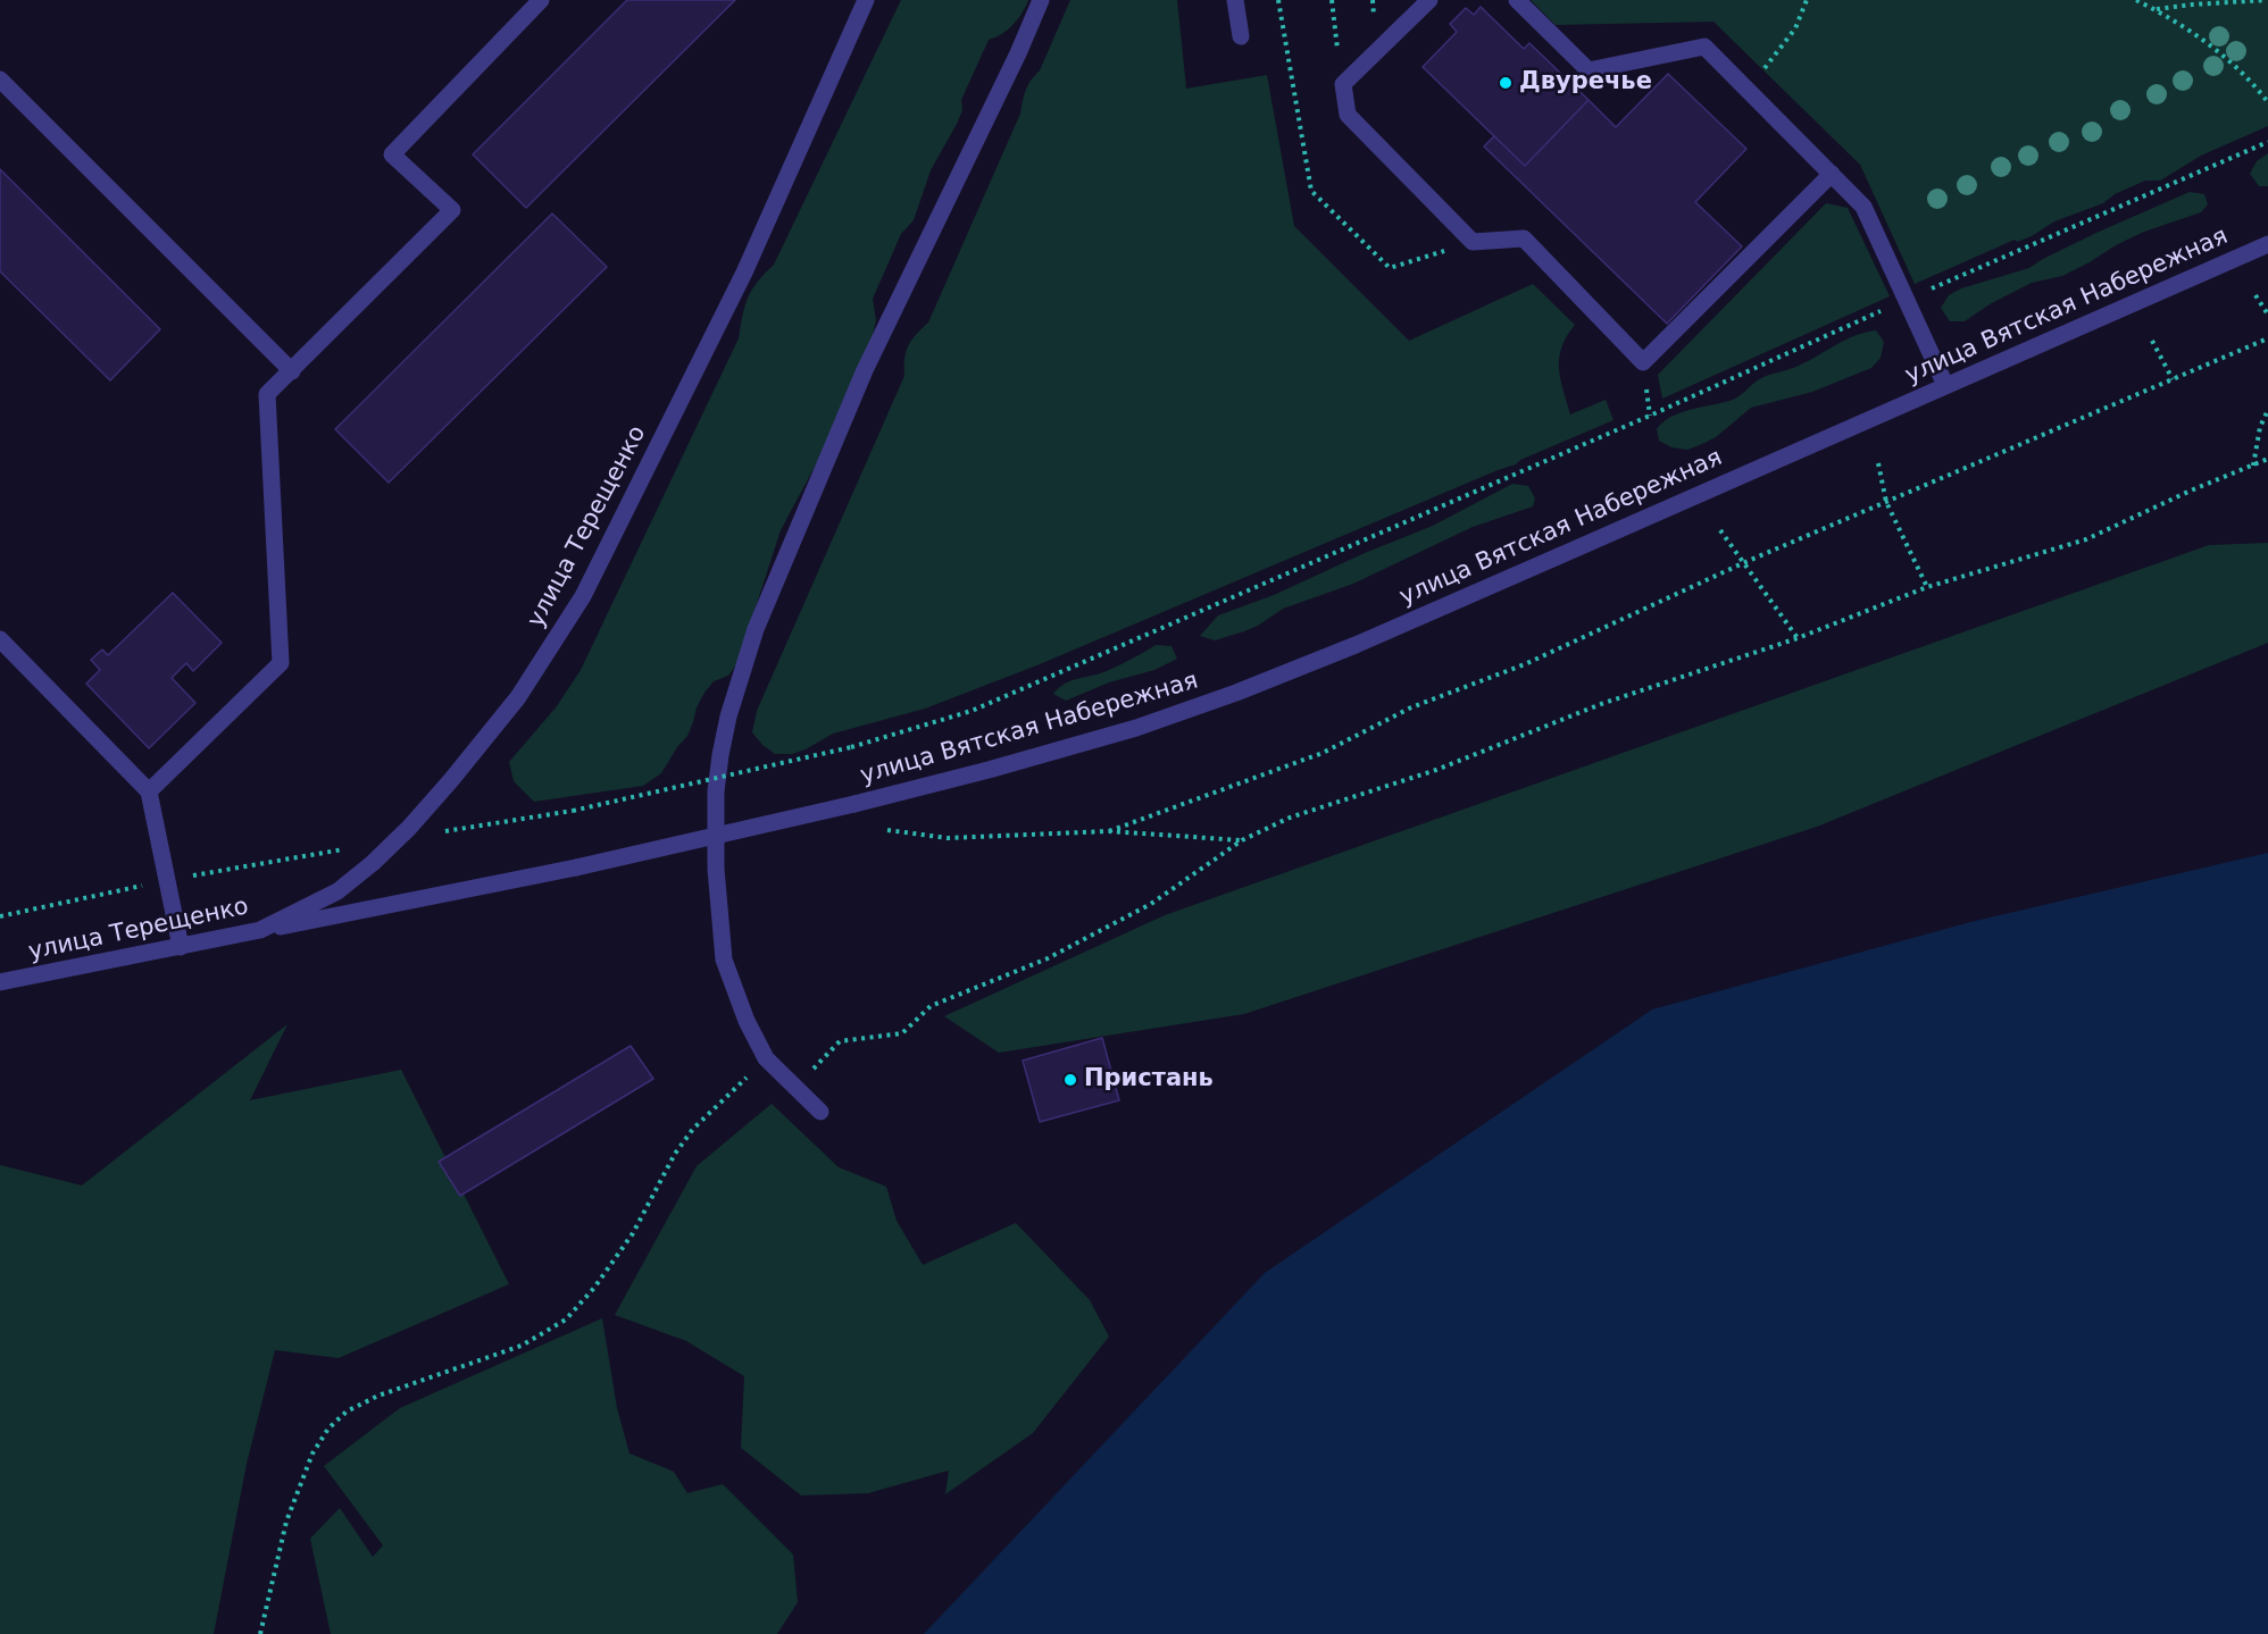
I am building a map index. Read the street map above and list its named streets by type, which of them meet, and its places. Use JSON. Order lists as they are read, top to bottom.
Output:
{
  "streets": {
    "street": ["улица Вятская Набережная", "улица Терещенко"]
  },
  "crossings": [
    ["улица Вятская Набережная", "улица Терещенко"]
  ],
  "places": ["Двуречье", "Пристань"]
}
